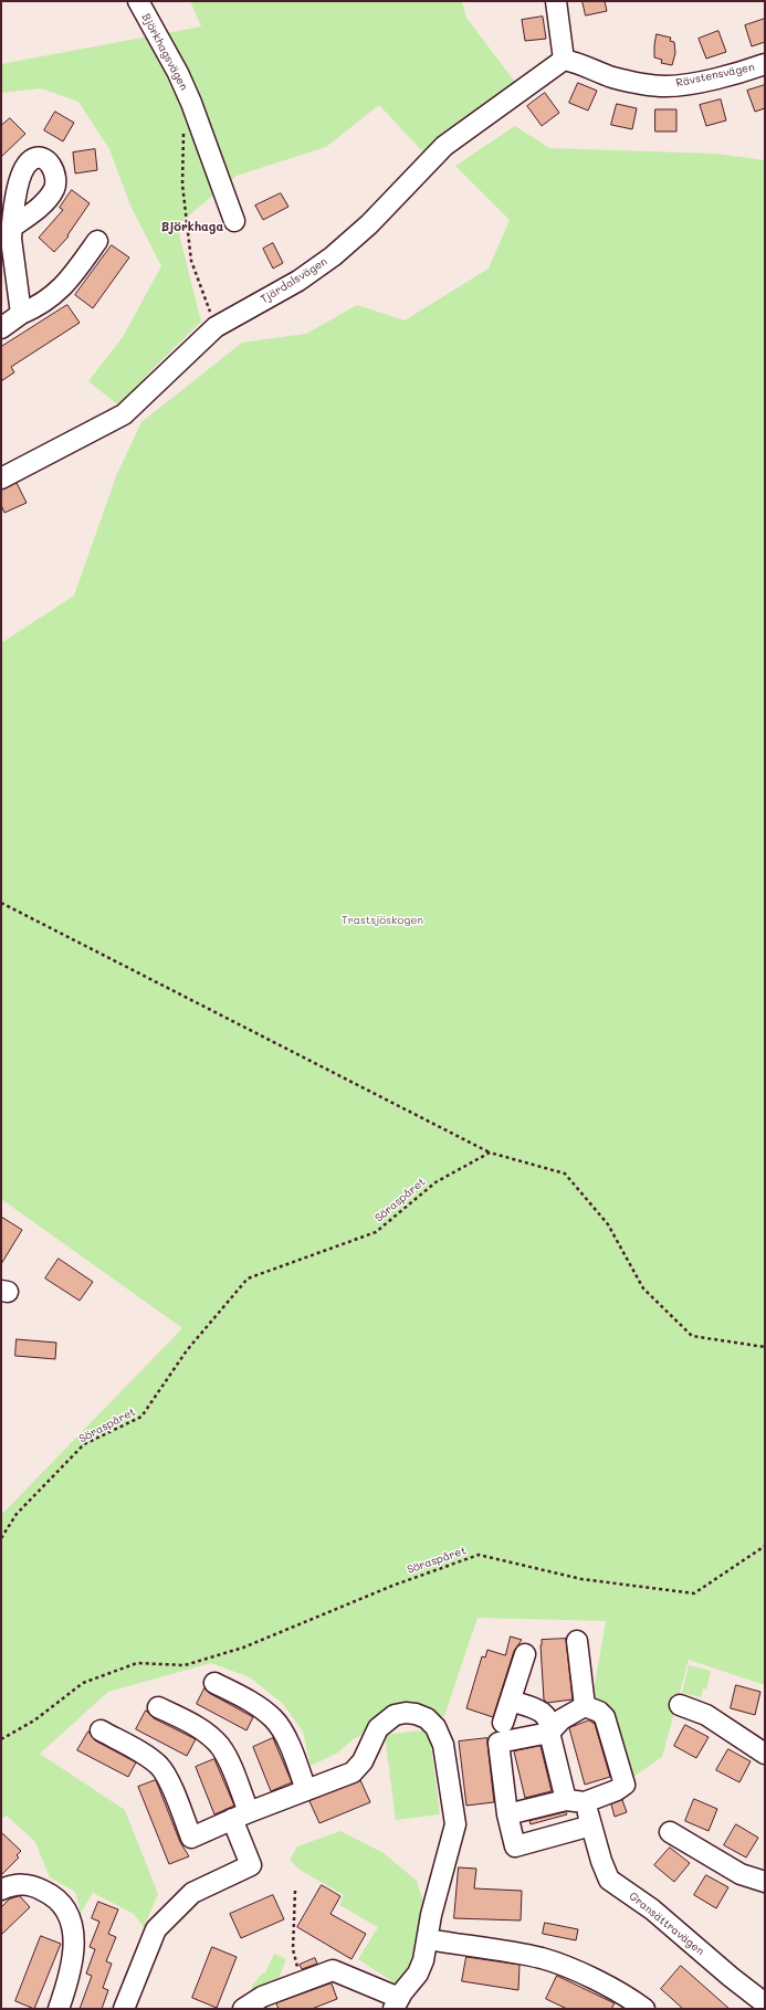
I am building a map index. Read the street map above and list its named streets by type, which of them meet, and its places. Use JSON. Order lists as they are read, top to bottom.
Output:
{
  "streets": {
    "street": [
      "Björkhagsvägen",
      "Rävstensvägen",
      "Tjärdalsvägen",
      "Gransättravägen"
    ],
    "path": ["Söraspåret"]
  },
  "crossings": [
    ["Rävstensvägen", "Tjärdalsvägen"]
  ],
  "districts": ["Björkhaga"],
  "parks": ["Trastsjöskogen"]
}
